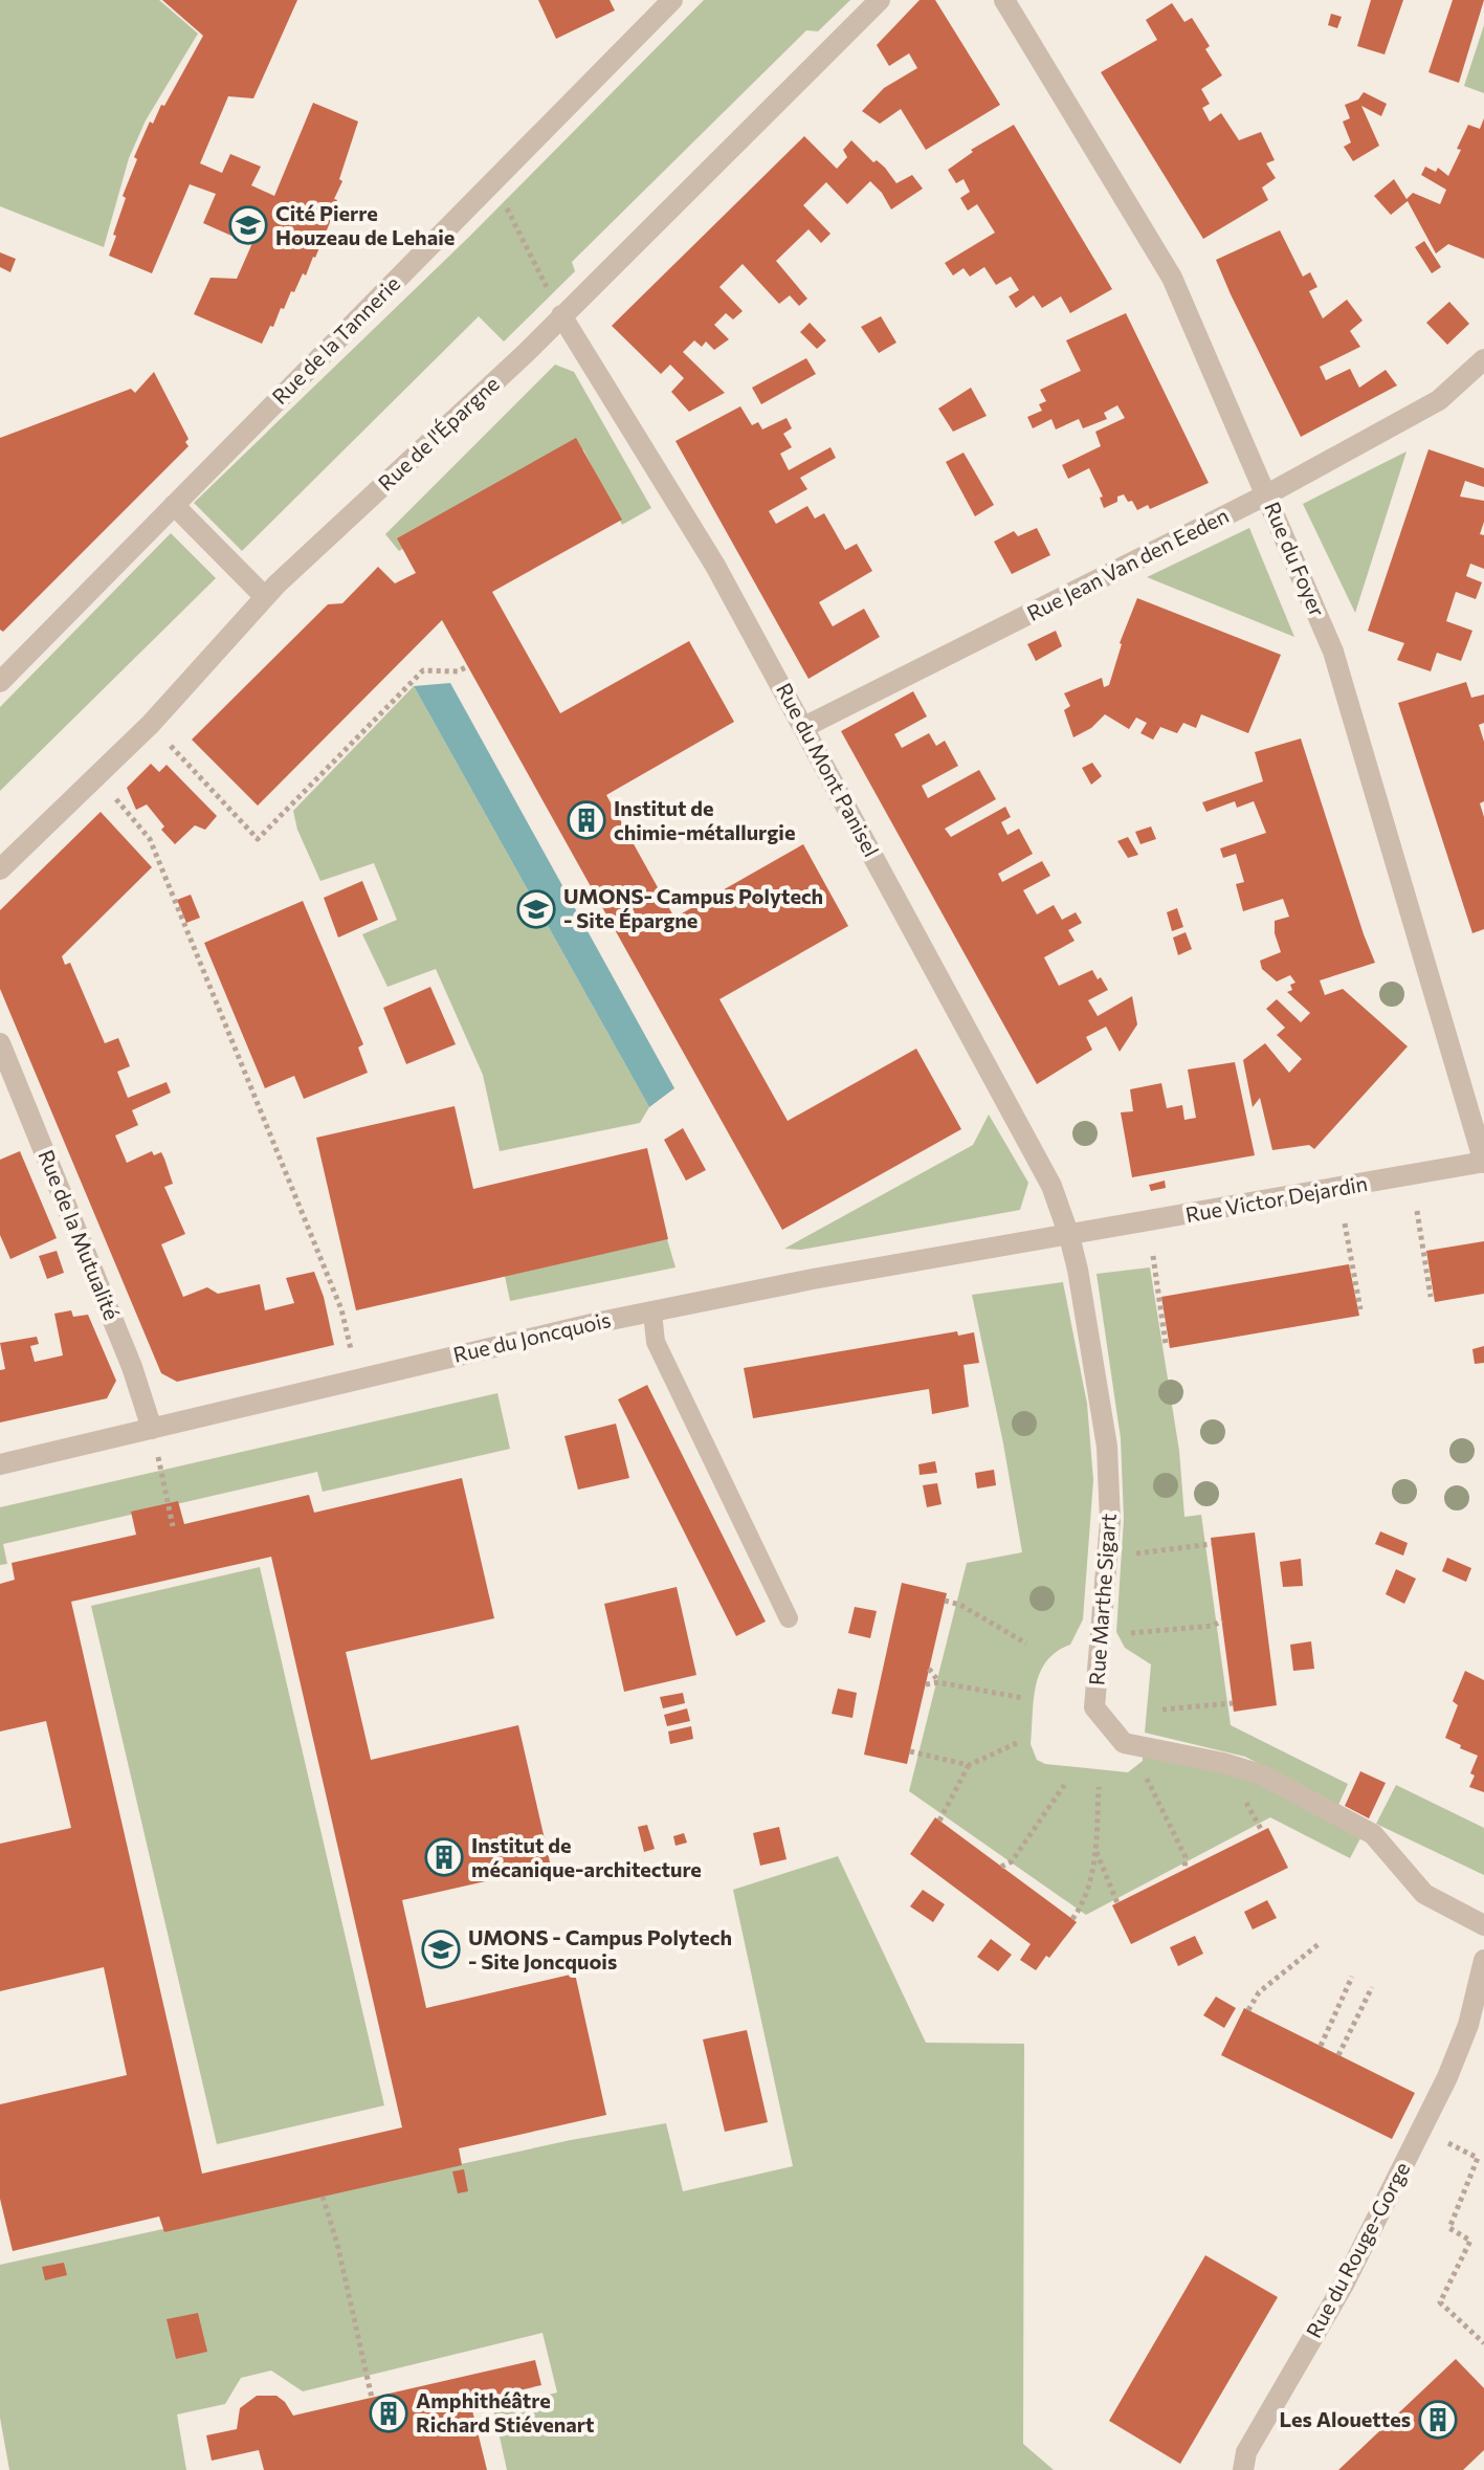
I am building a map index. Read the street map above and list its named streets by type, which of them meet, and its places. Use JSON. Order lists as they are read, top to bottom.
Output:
{
  "streets": {
    "street": [
      "Rue de la Tannerie",
      "Rue de l'Épargne",
      "Rue du Foyer",
      "Rue Jean Van den Eeden",
      "Rue du Mont Panisel",
      "Rue Victor Dejardin",
      "Rue de la Mutualité",
      "Rue du Joncquois",
      "Rue Marthe Sigart",
      "Rue du Rouge-Gorge"
    ]
  },
  "crossings": [
    ["Rue de l'Épargne", "Rue du Mont Panisel"],
    ["Rue du Foyer", "Rue Jean Van den Eeden"],
    ["Rue du Foyer", "Rue Victor Dejardin"],
    ["Rue Jean Van den Eeden", "Rue du Mont Panisel"],
    ["Rue du Mont Panisel", "Rue Victor Dejardin"],
    ["Rue du Mont Panisel", "Rue du Joncquois"],
    ["Rue du Mont Panisel", "Rue Marthe Sigart"],
    ["Rue Victor Dejardin", "Rue du Joncquois"],
    ["Rue Victor Dejardin", "Rue Marthe Sigart"],
    ["Rue de la Mutualité", "Rue du Joncquois"],
    ["Rue du Joncquois", "Rue Marthe Sigart"]
  ],
  "places": {
    "school or university": ["Cité Pierre Houzeau de Lehaie", "UMONS- Campus Polytech - Site Épargne", "UMONS - Campus Polytech - Site Joncquois"],
    "building": [
      "Institut de chimie-métallurgie",
      "Institut de mécanique-architecture",
      "Amphithéâtre Richard Stiévenart",
      "Les Alouettes"
    ]
  }
}
